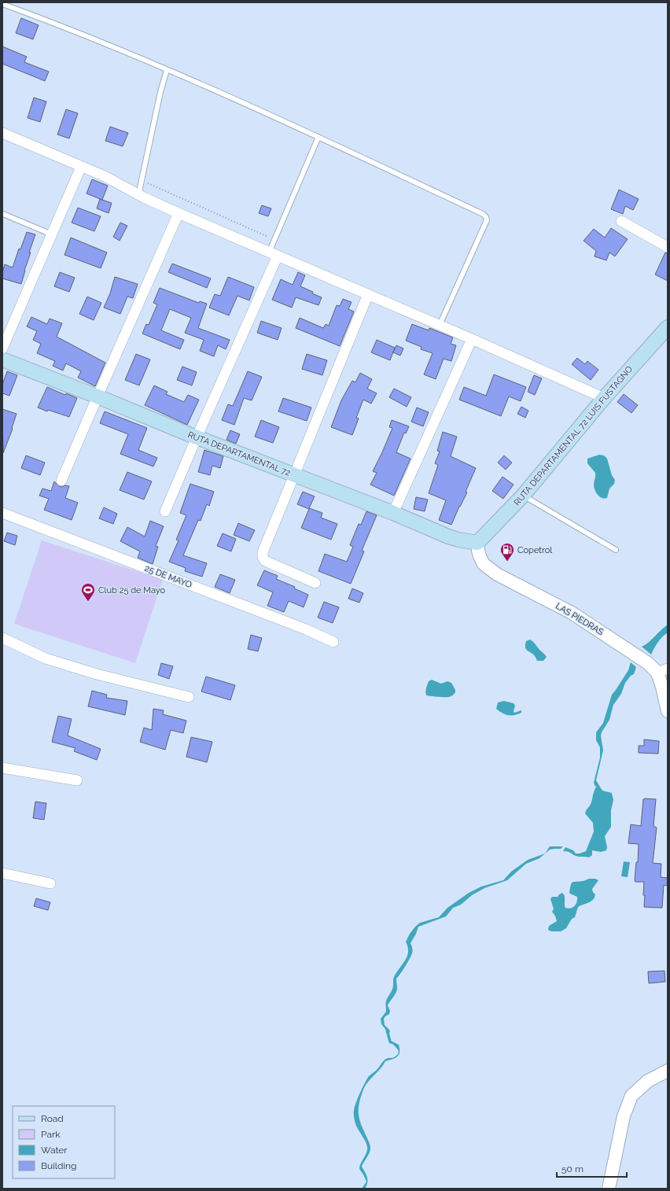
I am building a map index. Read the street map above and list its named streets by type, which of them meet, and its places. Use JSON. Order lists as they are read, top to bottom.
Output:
{
  "streets": {
    "main road": ["RUTA DEPARTAMENTAL 72 LUIS FUSTAGNO", "RUTA DEPARTAMENTAL 72"],
    "street": ["25 DE MAYO", "LAS PIEDRAS"]
  },
  "crossings": [
    ["RUTA DEPARTAMENTAL 72 LUIS FUSTAGNO", "RUTA DEPARTAMENTAL 72"],
    ["RUTA DEPARTAMENTAL 72 LUIS FUSTAGNO", "LAS PIEDRAS"],
    ["RUTA DEPARTAMENTAL 72", "LAS PIEDRAS"]
  ],
  "places": {
    "fuel station": ["Copetrol"],
    "sports": ["Club 25 de Mayo"]
  },
  "legend": [
    "Road",
    "Park",
    "Water",
    "Building"
  ],
  "scale_bar": "50 m"
}
